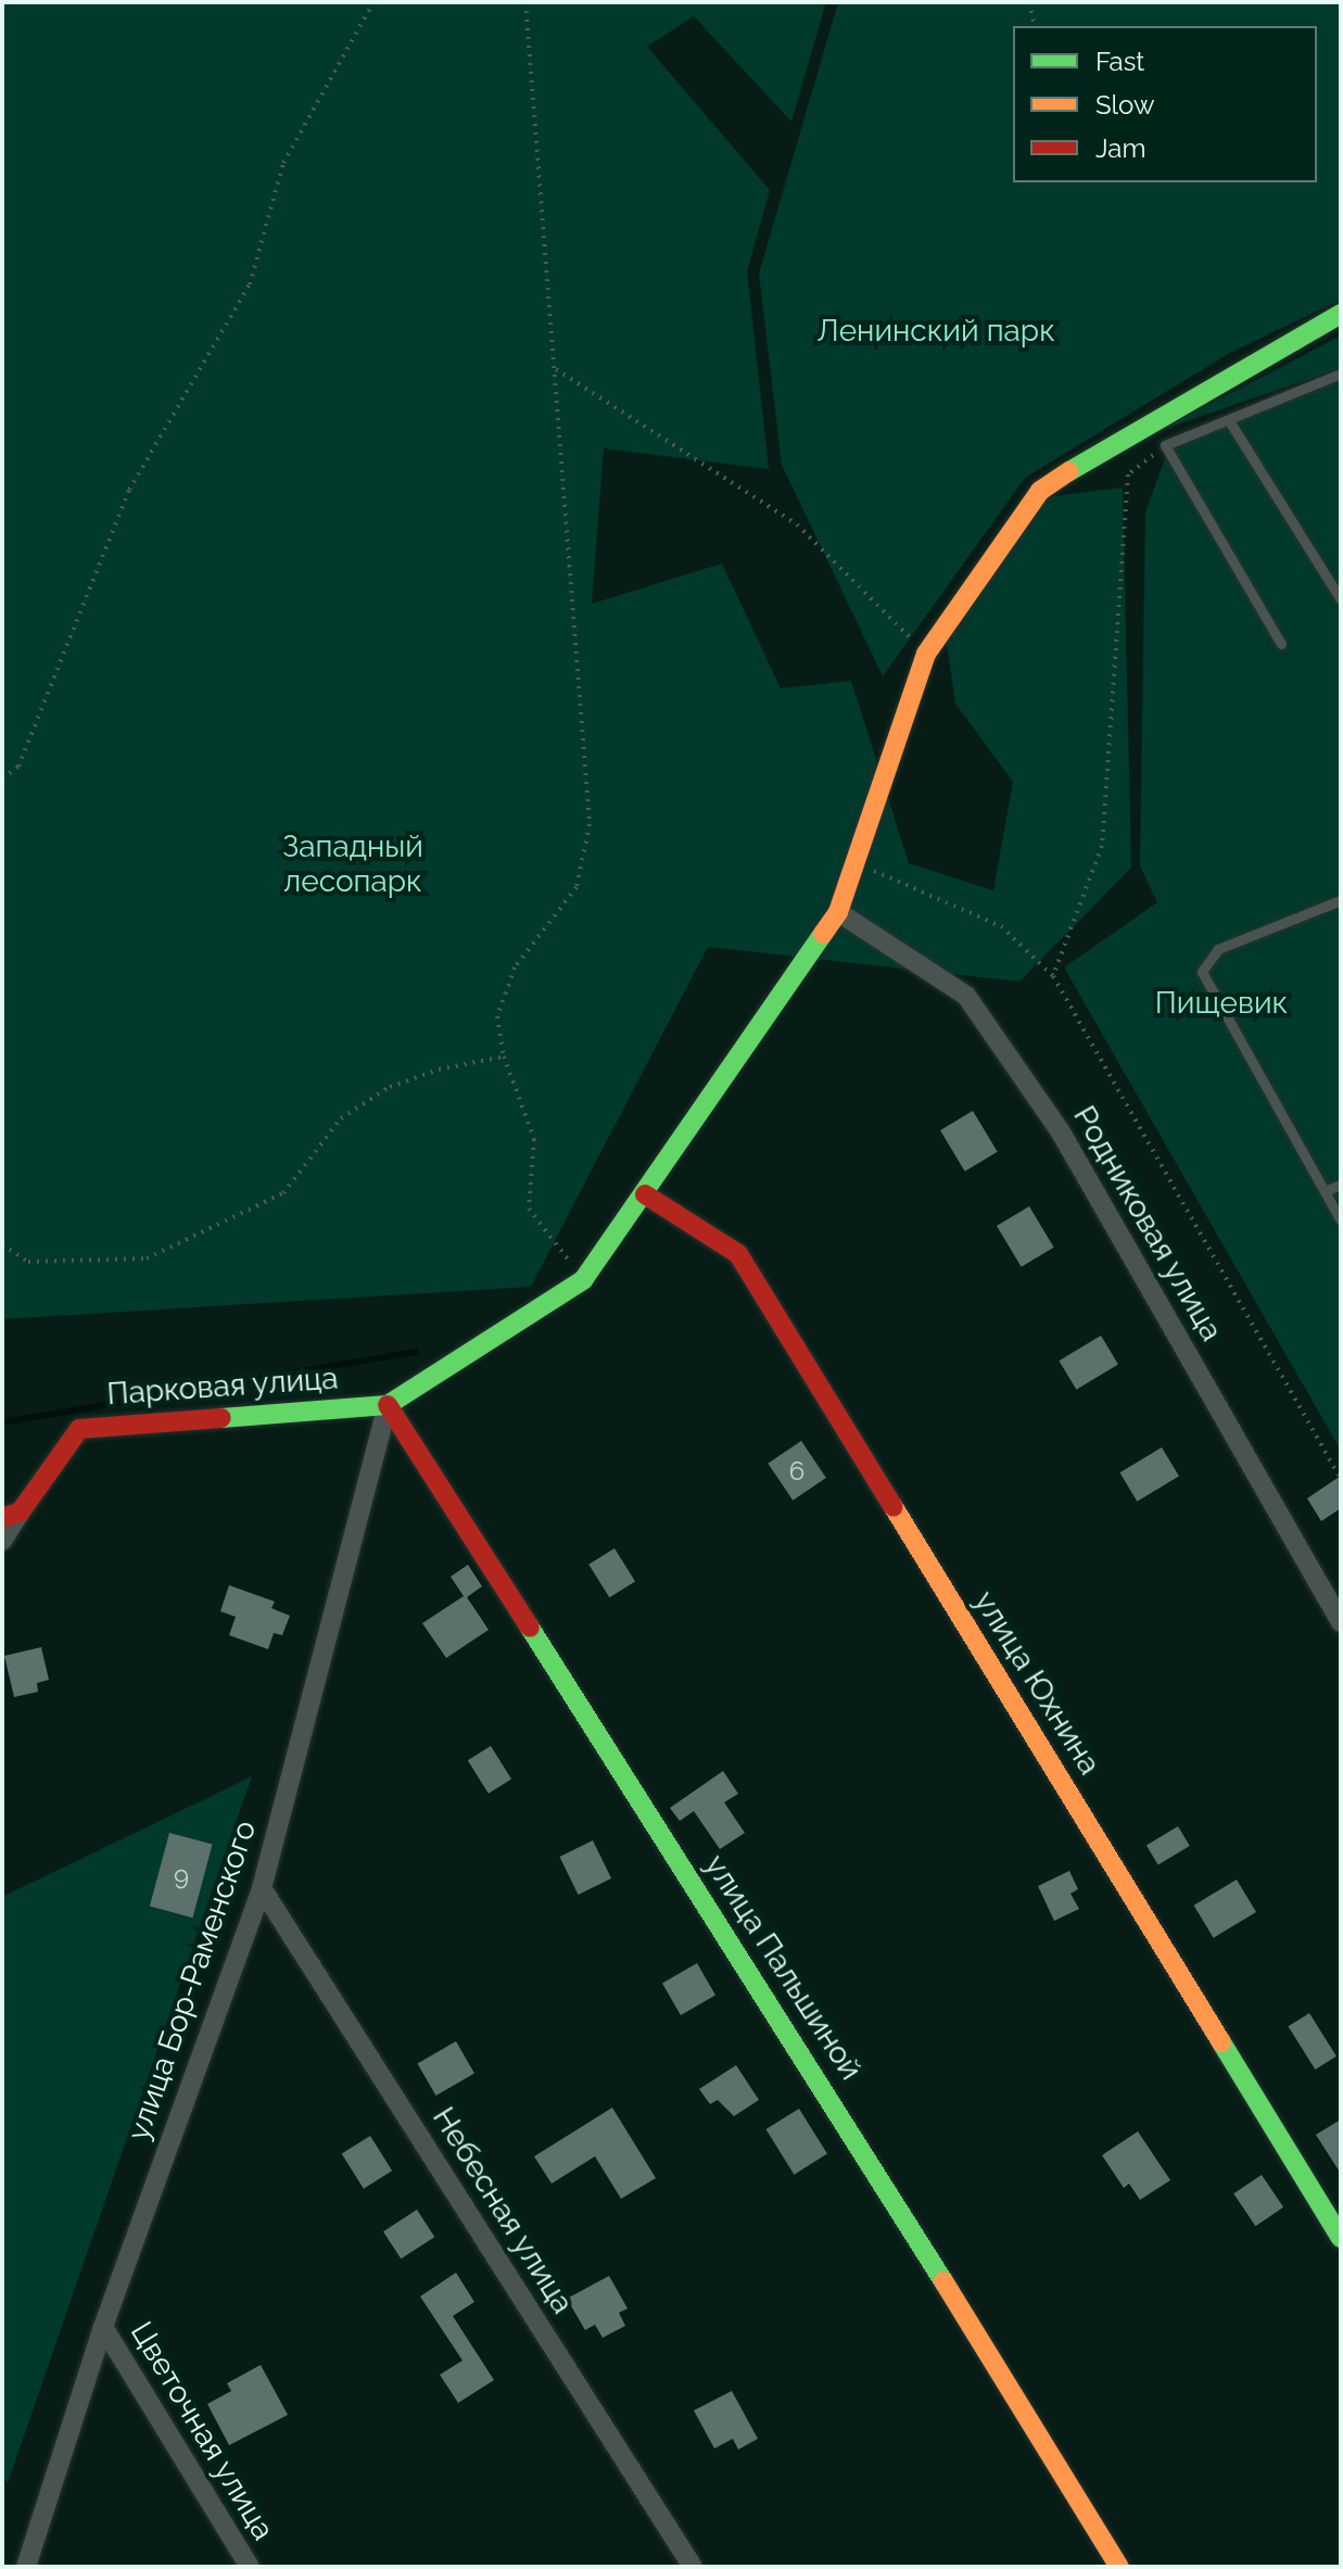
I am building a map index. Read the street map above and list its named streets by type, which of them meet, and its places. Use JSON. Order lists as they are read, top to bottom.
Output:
{
  "streets": {
    "street": [
      "Родниковая улица",
      "Парковая улица",
      "улица Юхнина",
      "улица Пальшиной",
      "улица Бор-Раменского",
      "Небесная улица",
      "Цветочная улица"
    ]
  },
  "crossings": [
    ["Парковая улица", "улица Пальшиной"],
    ["Парковая улица", "улица Бор-Раменского"],
    ["улица Пальшиной", "улица Бор-Раменского"],
    ["улица Бор-Раменского", "Небесная улица"],
    ["улица Бор-Раменского", "Цветочная улица"]
  ],
  "parks": ["Ленинский парк", "Западный лесопарк", "Пищевик"],
  "house_numbers": ["6", "9"],
  "legend": ["Fast", "Slow", "Jam"]
}
